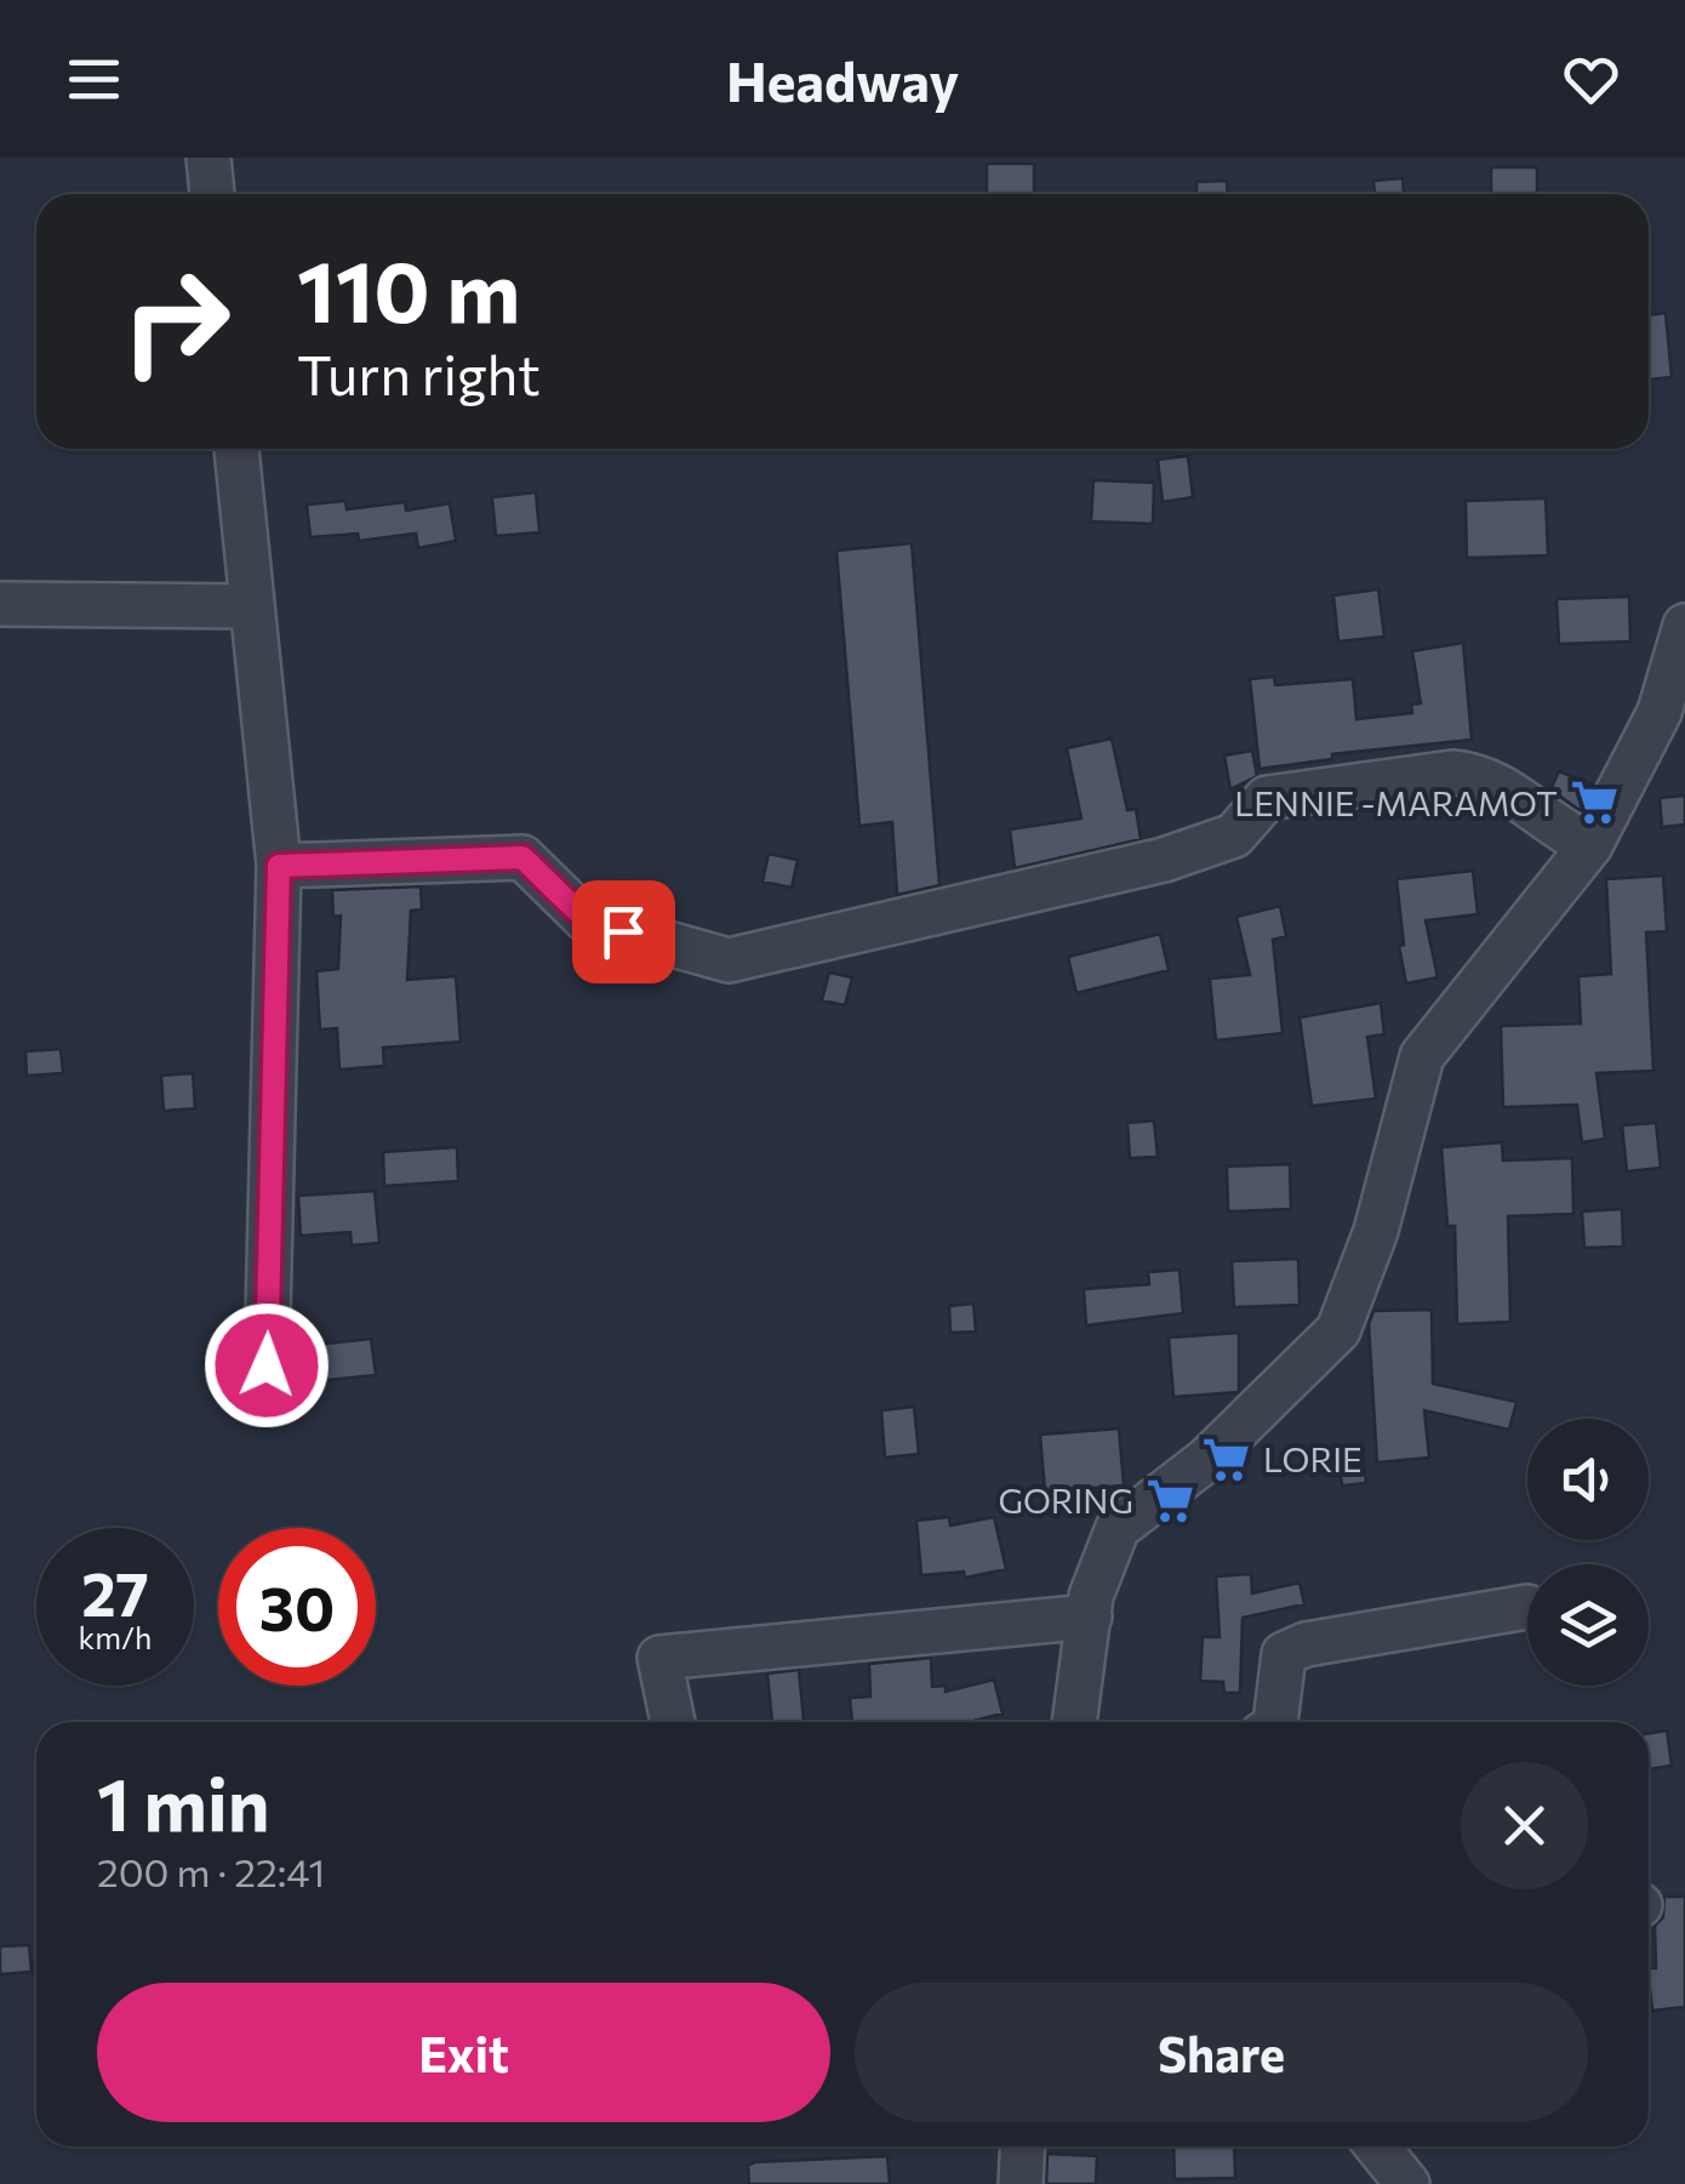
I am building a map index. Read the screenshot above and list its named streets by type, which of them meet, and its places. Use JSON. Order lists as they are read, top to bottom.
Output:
{
  "places": {
    "supermarket": ["LENNIE -MARAMOT", "LORIE", "GORING"]
  },
  "page": {
    "header": "Headway",
    "turn": ["110 m", "Turn right"],
    "speed": "27 km/h",
    "limit": "30",
    "heading": ["1 min", "200 m · 22:41"],
    "buttons": ["Exit", "Share"]
  }
}
